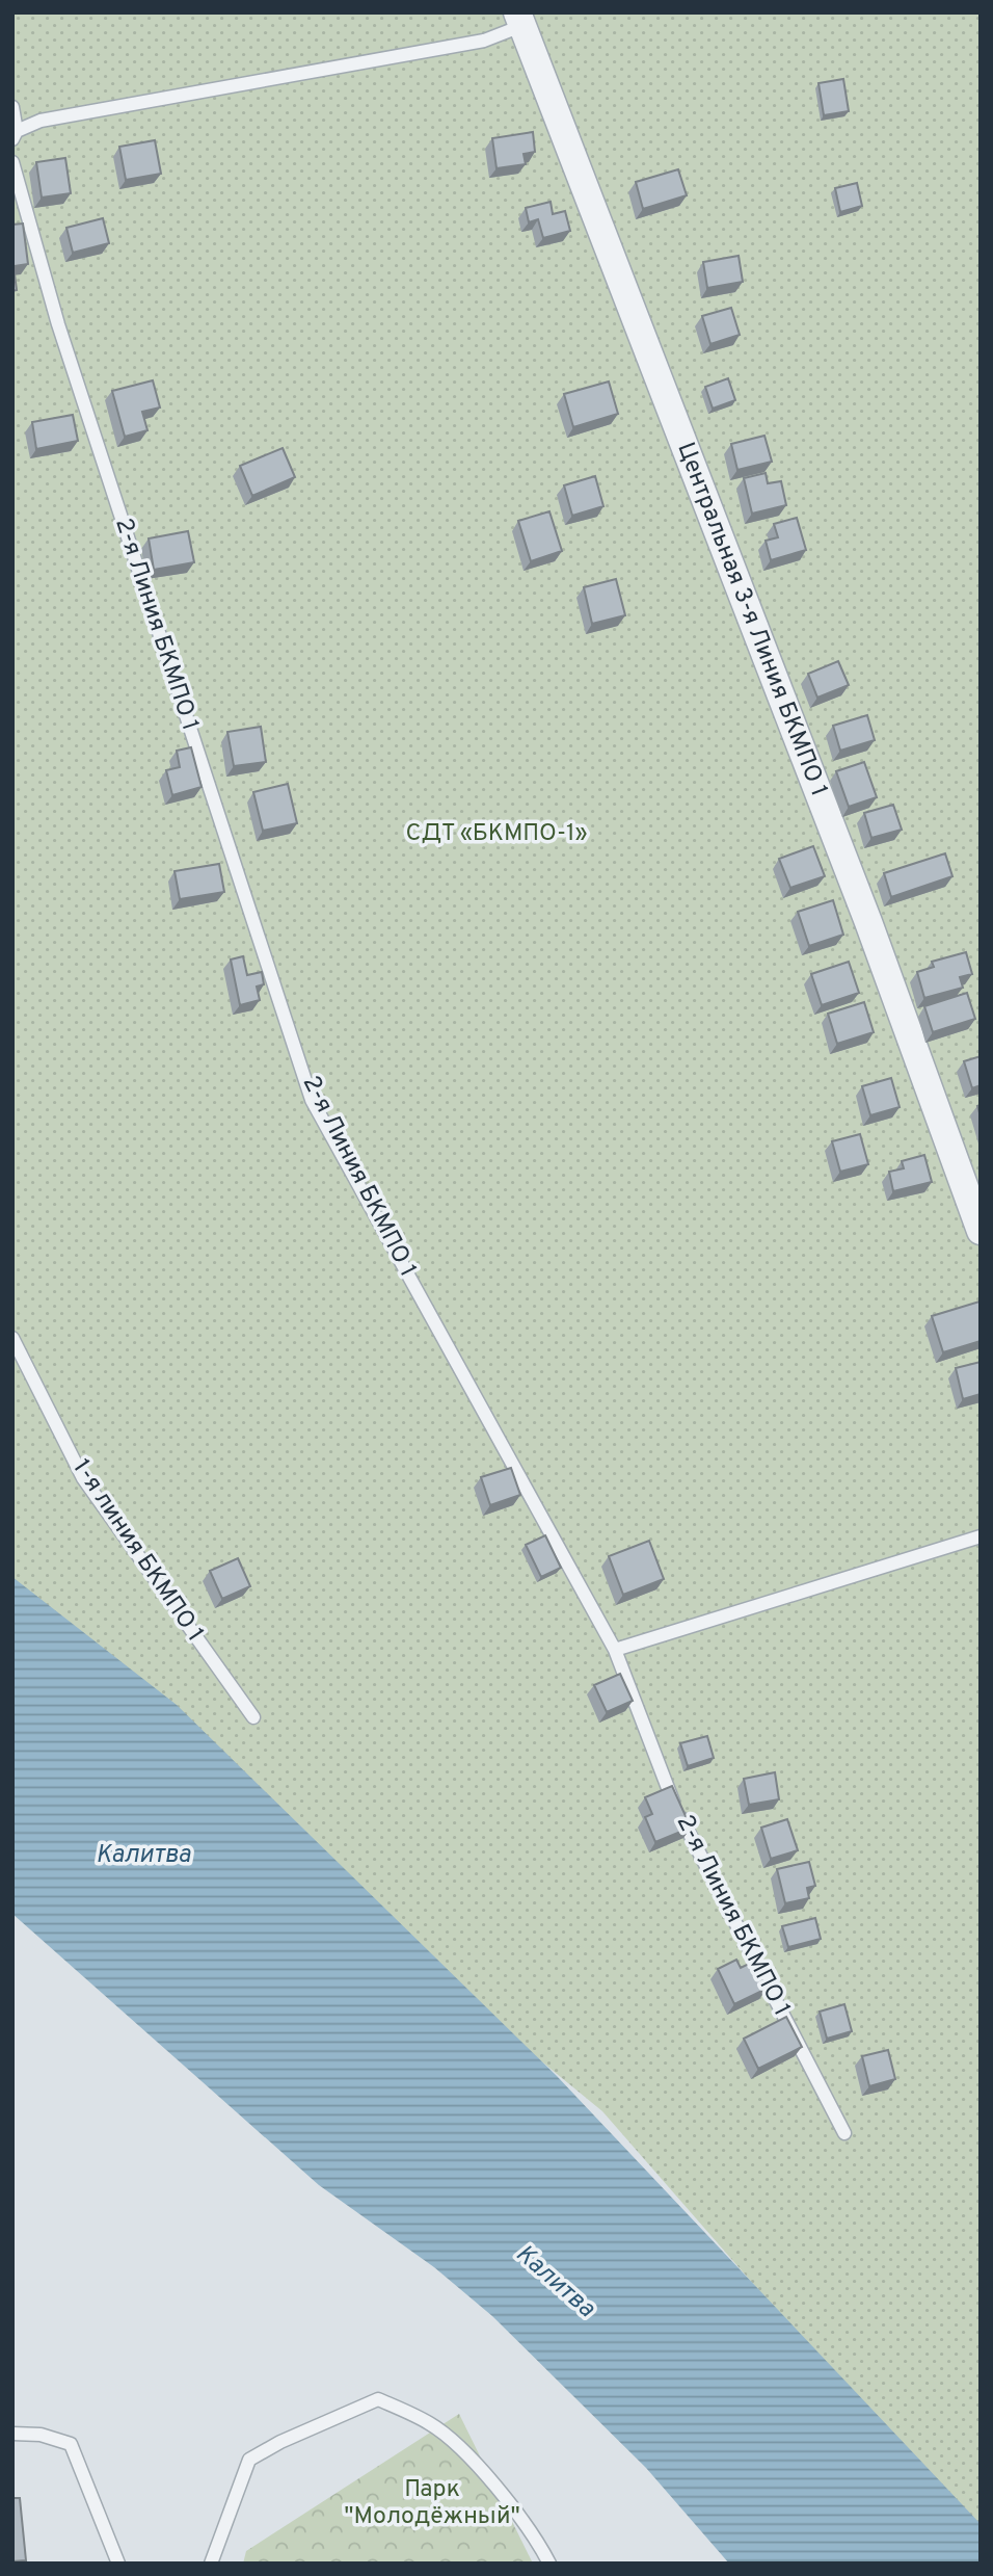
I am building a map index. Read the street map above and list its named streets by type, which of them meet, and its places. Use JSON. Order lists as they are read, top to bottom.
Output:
{
  "streets": {
    "street": ["Центральная 3-я Линия БКМПО 1"],
    "lane": ["2-я Линия БКМПО 1", "1-я линия БКМПО 1"]
  },
  "water": ["Калитва"],
  "parks": ["СДТ «БКМПО-1»", "Парк \"Молодёжный\""]
}
